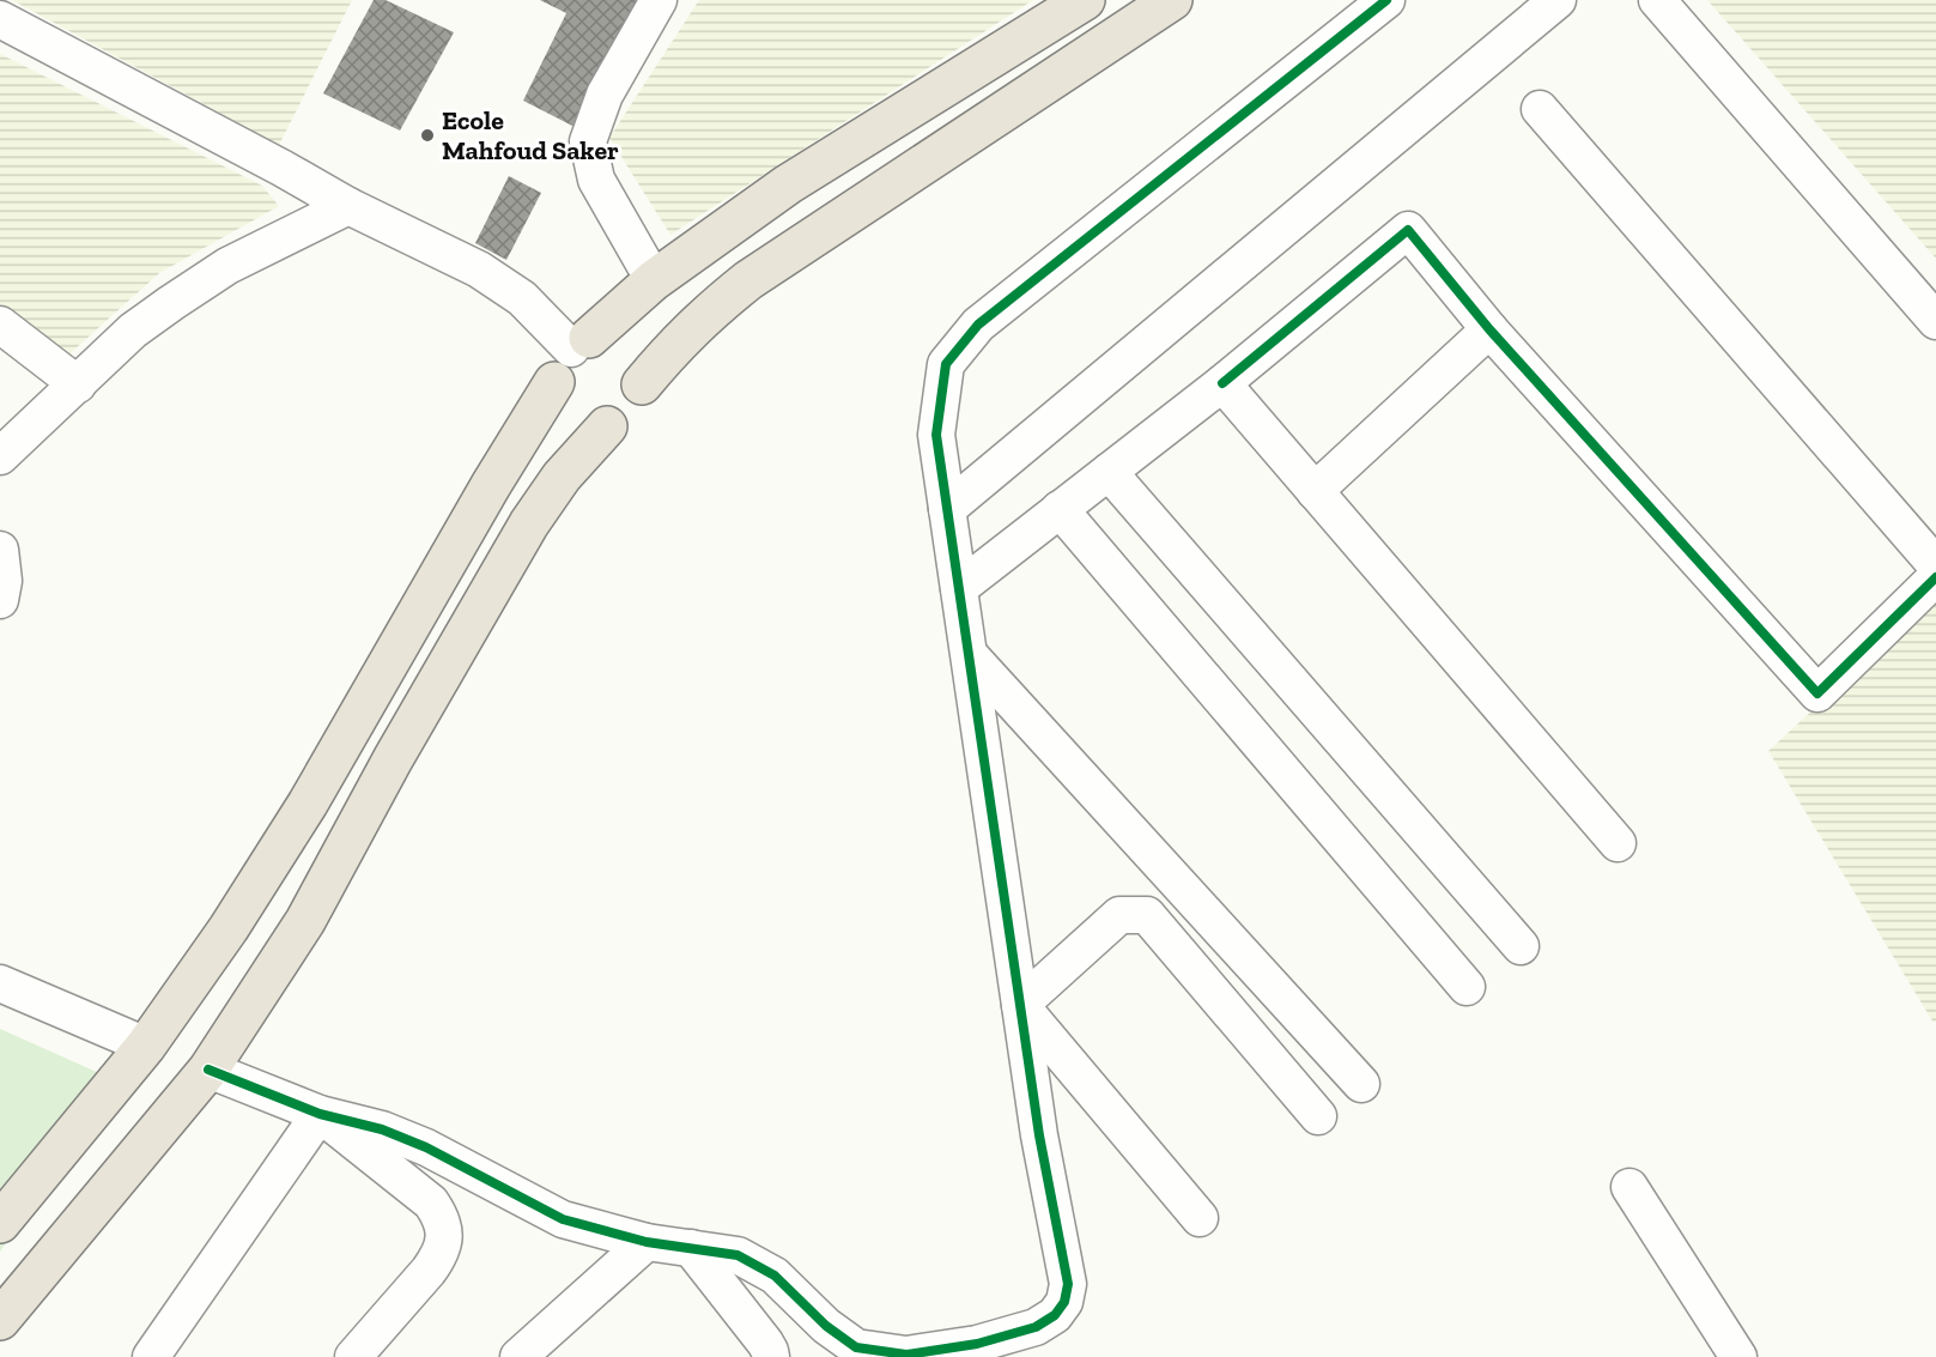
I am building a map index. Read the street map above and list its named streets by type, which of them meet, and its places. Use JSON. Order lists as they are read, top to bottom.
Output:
{
  "places": ["Ecole Mahfoud Saker"]
}
